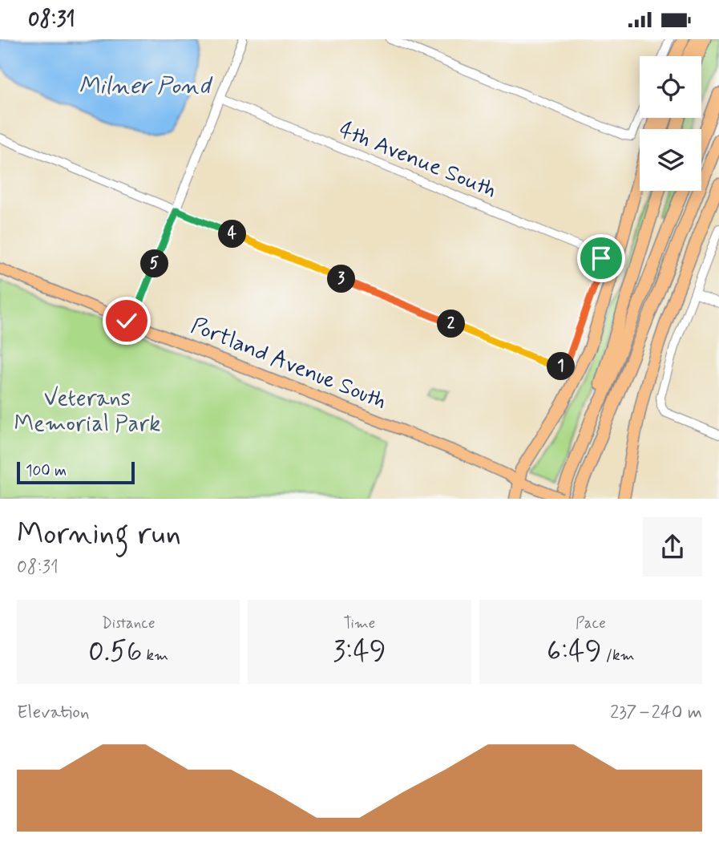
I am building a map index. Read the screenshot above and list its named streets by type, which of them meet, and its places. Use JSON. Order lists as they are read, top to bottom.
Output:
{
  "streets": {
    "main road": ["Portland Avenue South"],
    "street": ["4th Avenue South"]
  },
  "water": ["Milner Pond"],
  "parks": ["Veterans Memorial Park"],
  "scale_bar": "100 m",
  "page": {
    "status": "08:31",
    "pins": [
      "4",
      "5",
      "3",
      "2",
      "1"
    ],
    "scale": "100 m",
    "heading": ["Morning run", "08:31"],
    "stats": [
      ["Distance", "0.56 km"],
      ["Time", "3:49"],
      ["Pace", "6:49 /km"]
    ],
    "chart": ["Elevation", "237–240 m"]
  }
}
